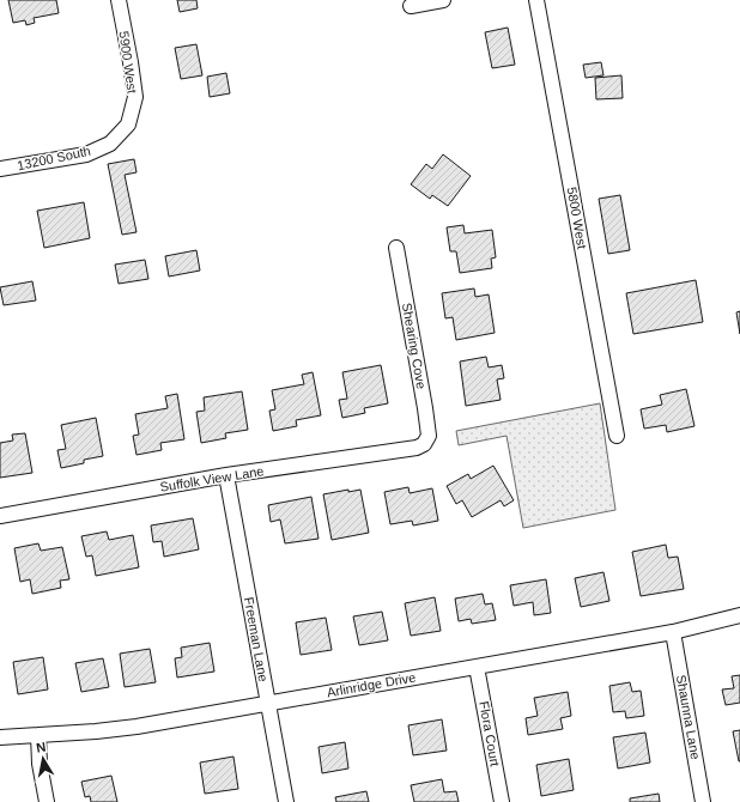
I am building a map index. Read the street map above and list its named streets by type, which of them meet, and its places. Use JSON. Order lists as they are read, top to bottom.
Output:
{
  "streets": {
    "street": [
      "5900 West",
      "13200 South",
      "5800 West",
      "Shearing Cove",
      "Suffolk View Lane",
      "Freeman Lane",
      "Arlinridge Drive",
      "Shaunna Lane",
      "Flora Court"
    ]
  },
  "crossings": [
    ["5900 West", "13200 South"],
    ["Shearing Cove", "Suffolk View Lane"],
    ["Suffolk View Lane", "Freeman Lane"],
    ["Freeman Lane", "Arlinridge Drive"],
    ["Arlinridge Drive", "Shaunna Lane"],
    ["Arlinridge Drive", "Flora Court"]
  ],
  "north": "top"
}
